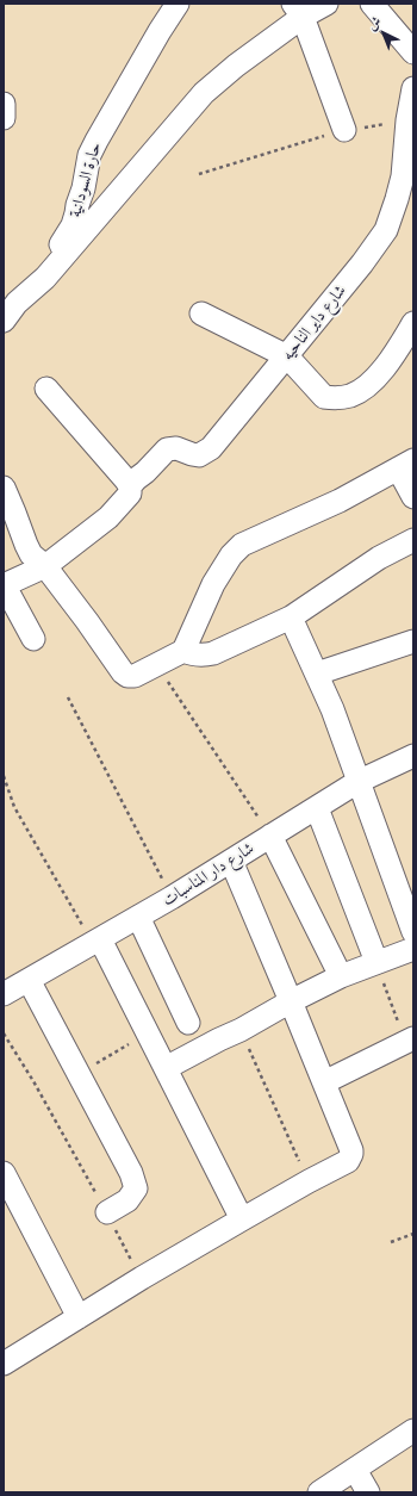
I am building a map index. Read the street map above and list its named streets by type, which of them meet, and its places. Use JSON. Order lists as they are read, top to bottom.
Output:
{
  "streets": {
    "street": ["حارة السودانية", "شارع داير الناحيه", "شارع دار المناسبات"]
  },
  "north": "top left"
}
